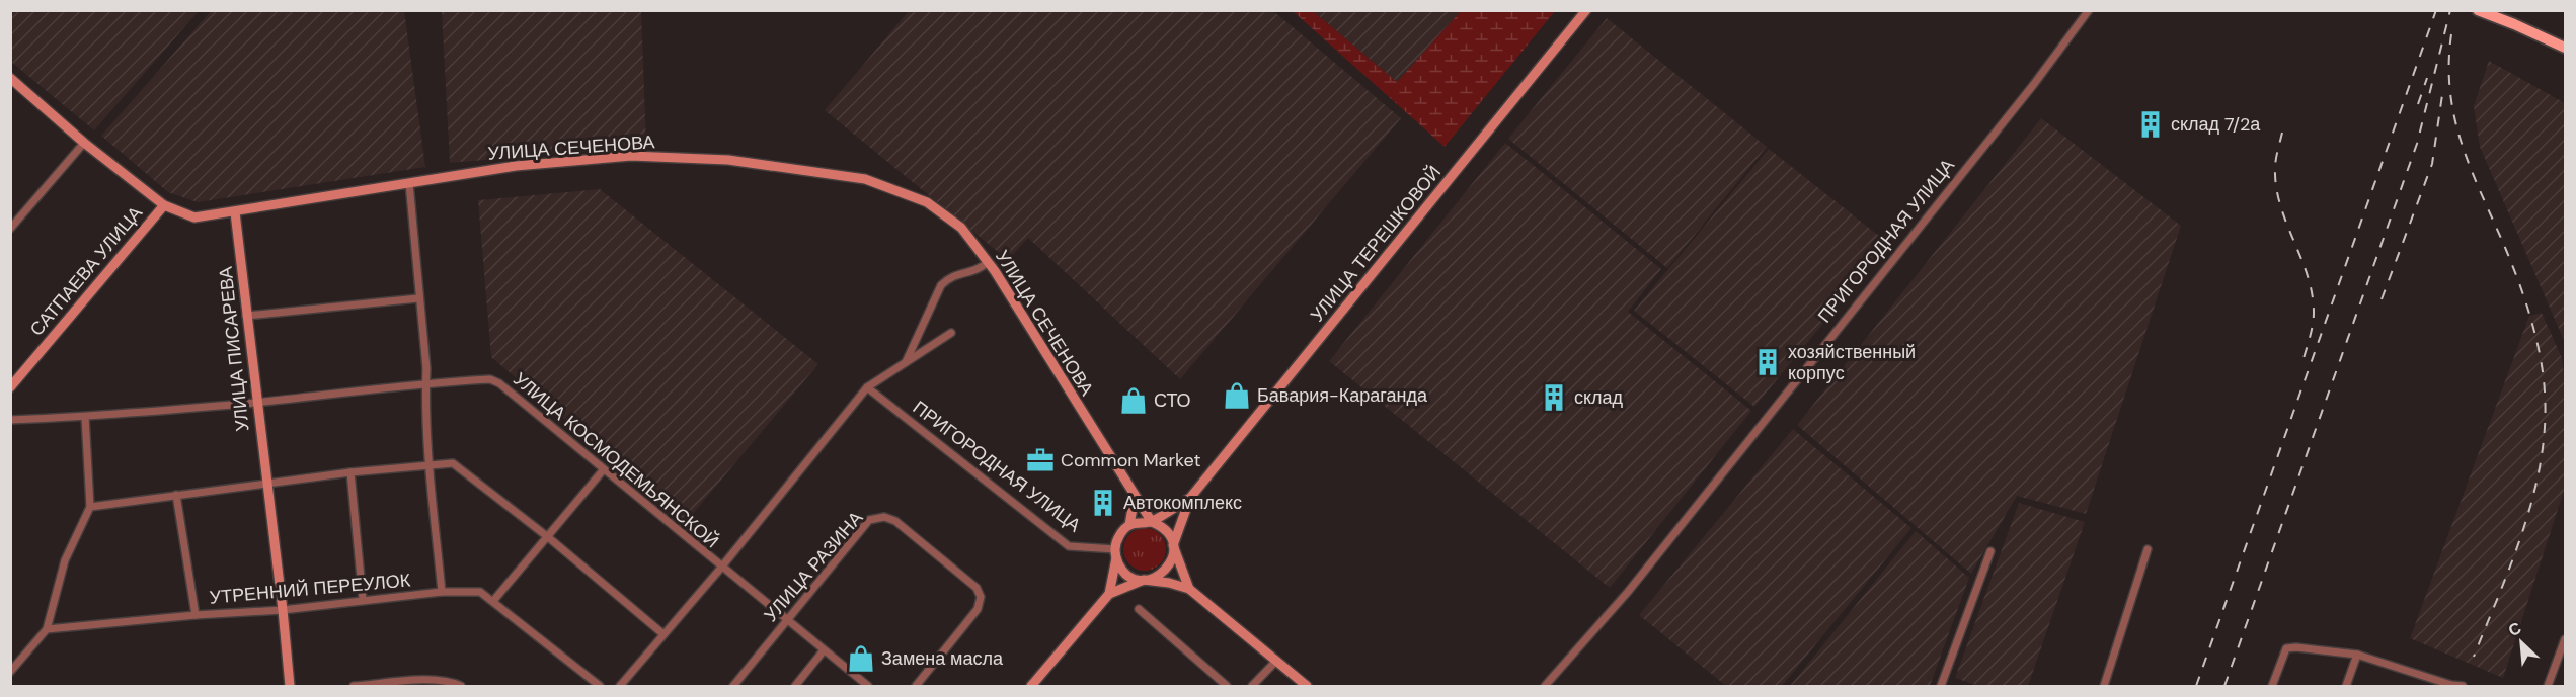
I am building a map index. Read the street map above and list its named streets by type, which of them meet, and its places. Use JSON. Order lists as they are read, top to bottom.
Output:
{
  "streets": {
    "street": [
      "УЛИЦА СЕЧЕНОВА",
      "ПРИГОРОДНАЯ УЛИЦА",
      "УЛИЦА ТЕРЕШКОВОЙ",
      "САТПАЕВА УЛИЦА",
      "УЛИЦА ПИСАРЕВА",
      "УЛИЦА КОСМОДЕМЬЯНСКОЙ",
      "УЛИЦА РАЗИНА",
      "УТРЕННИЙ ПЕРЕУЛОК"
    ]
  },
  "crossings": [
    ["УЛИЦА СЕЧЕНОВА", "САТПАЕВА УЛИЦА"],
    ["УЛИЦА СЕЧЕНОВА", "УЛИЦА ПИСАРЕВА"],
    ["ПРИГОРОДНАЯ УЛИЦА", "УЛИЦА ТЕРЕШКОВОЙ"],
    ["УЛИЦА ПИСАРЕВА", "УЛИЦА КОСМОДЕМЬЯНСКОЙ"],
    ["УЛИЦА ПИСАРЕВА", "УТРЕННИЙ ПЕРЕУЛОК"],
    ["УЛИЦА КОСМОДЕМЬЯНСКОЙ", "УЛИЦА РАЗИНА"]
  ],
  "places": {
    "building": [
      "склад 7/2а",
      "хозяйственный корпус",
      "склад",
      "Автокомплекс"
    ],
    "shop": ["Бавария-Караганда", "СТО", "Замена масла"],
    "office": ["Common Market"]
  },
  "north": "top left"
}
